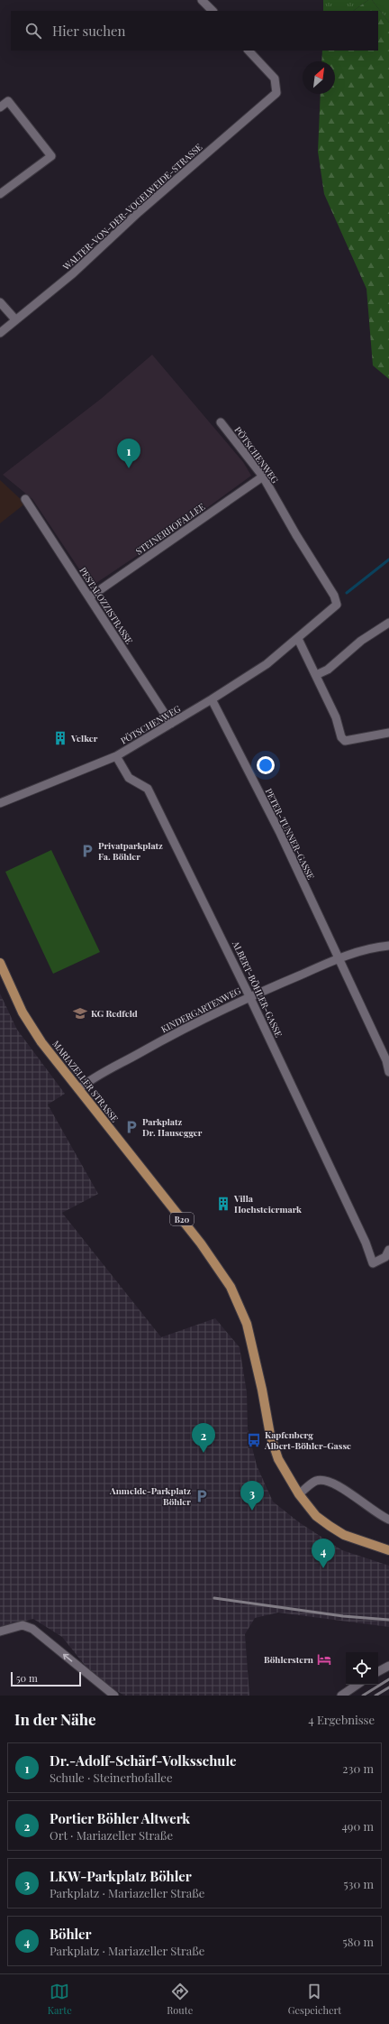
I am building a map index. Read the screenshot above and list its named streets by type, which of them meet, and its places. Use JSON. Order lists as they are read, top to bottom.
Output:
{
  "streets": {
    "main road": ["MARIAZELLER STRASSE", "B20"],
    "street": [
      "WALTER-VON-DER-VOGELWEIDE-STRASSE",
      "PÖTSCHENWEG",
      "STEINERHOFALLEE",
      "PESTALOZZISTRASSE",
      "PETER-TUNNER-GASSE",
      "ALBERT-BÖHLER-GASSE",
      "KINDERGARTENWEG"
    ]
  },
  "crossings": [
    ["PÖTSCHENWEG", "STEINERHOFALLEE"],
    ["PÖTSCHENWEG", "PESTALOZZISTRASSE"],
    ["PÖTSCHENWEG", "PETER-TUNNER-GASSE"],
    ["PÖTSCHENWEG", "ALBERT-BÖHLER-GASSE"],
    ["STEINERHOFALLEE", "PESTALOZZISTRASSE"],
    ["PETER-TUNNER-GASSE", "KINDERGARTENWEG"],
    ["ALBERT-BÖHLER-GASSE", "KINDERGARTENWEG"],
    ["KINDERGARTENWEG", "MARIAZELLER STRASSE"]
  ],
  "places": {
    "building": ["Velker", "Villa Hochsteiermark"],
    "parking": ["Privatparkplatz Fa. Böhler", "Parkplatz Dr. Hausegger", "Anmelde-Parkplatz Böhler"],
    "school or university": ["KG Redfeld"],
    "bus stop": ["Kapfenberg Albert-Böhler-Gasse"],
    "hotel": ["Böhlerstern"]
  },
  "scale_bar": "50 m",
  "north": "top right",
  "page": {
    "search": "Hier suchen",
    "pins": [
      "1",
      "2",
      "3",
      "4"
    ],
    "scale": "50 m",
    "heading": ["In der Nähe", "4 Ergebnisse"],
    "list": [
      {
        "mark": "1",
        "name": "Dr.-Adolf-Schärf-Volksschule",
        "note": "Schule · Steinerhofallee",
        "value": "230 m"
      },
      {
        "mark": "2",
        "name": "Portier Böhler Altwerk",
        "note": "Ort · Mariazeller Straße",
        "value": "490 m"
      },
      {
        "mark": "3",
        "name": "LKW-Parkplatz Böhler",
        "note": "Parkplatz · Mariazeller Straße",
        "value": "530 m"
      },
      {
        "mark": "4",
        "name": "Böhler",
        "note": "Parkplatz · Mariazeller Straße",
        "value": "580 m"
      }
    ],
    "nav": ["Karte", "Route", "Gespeichert"]
  }
}
